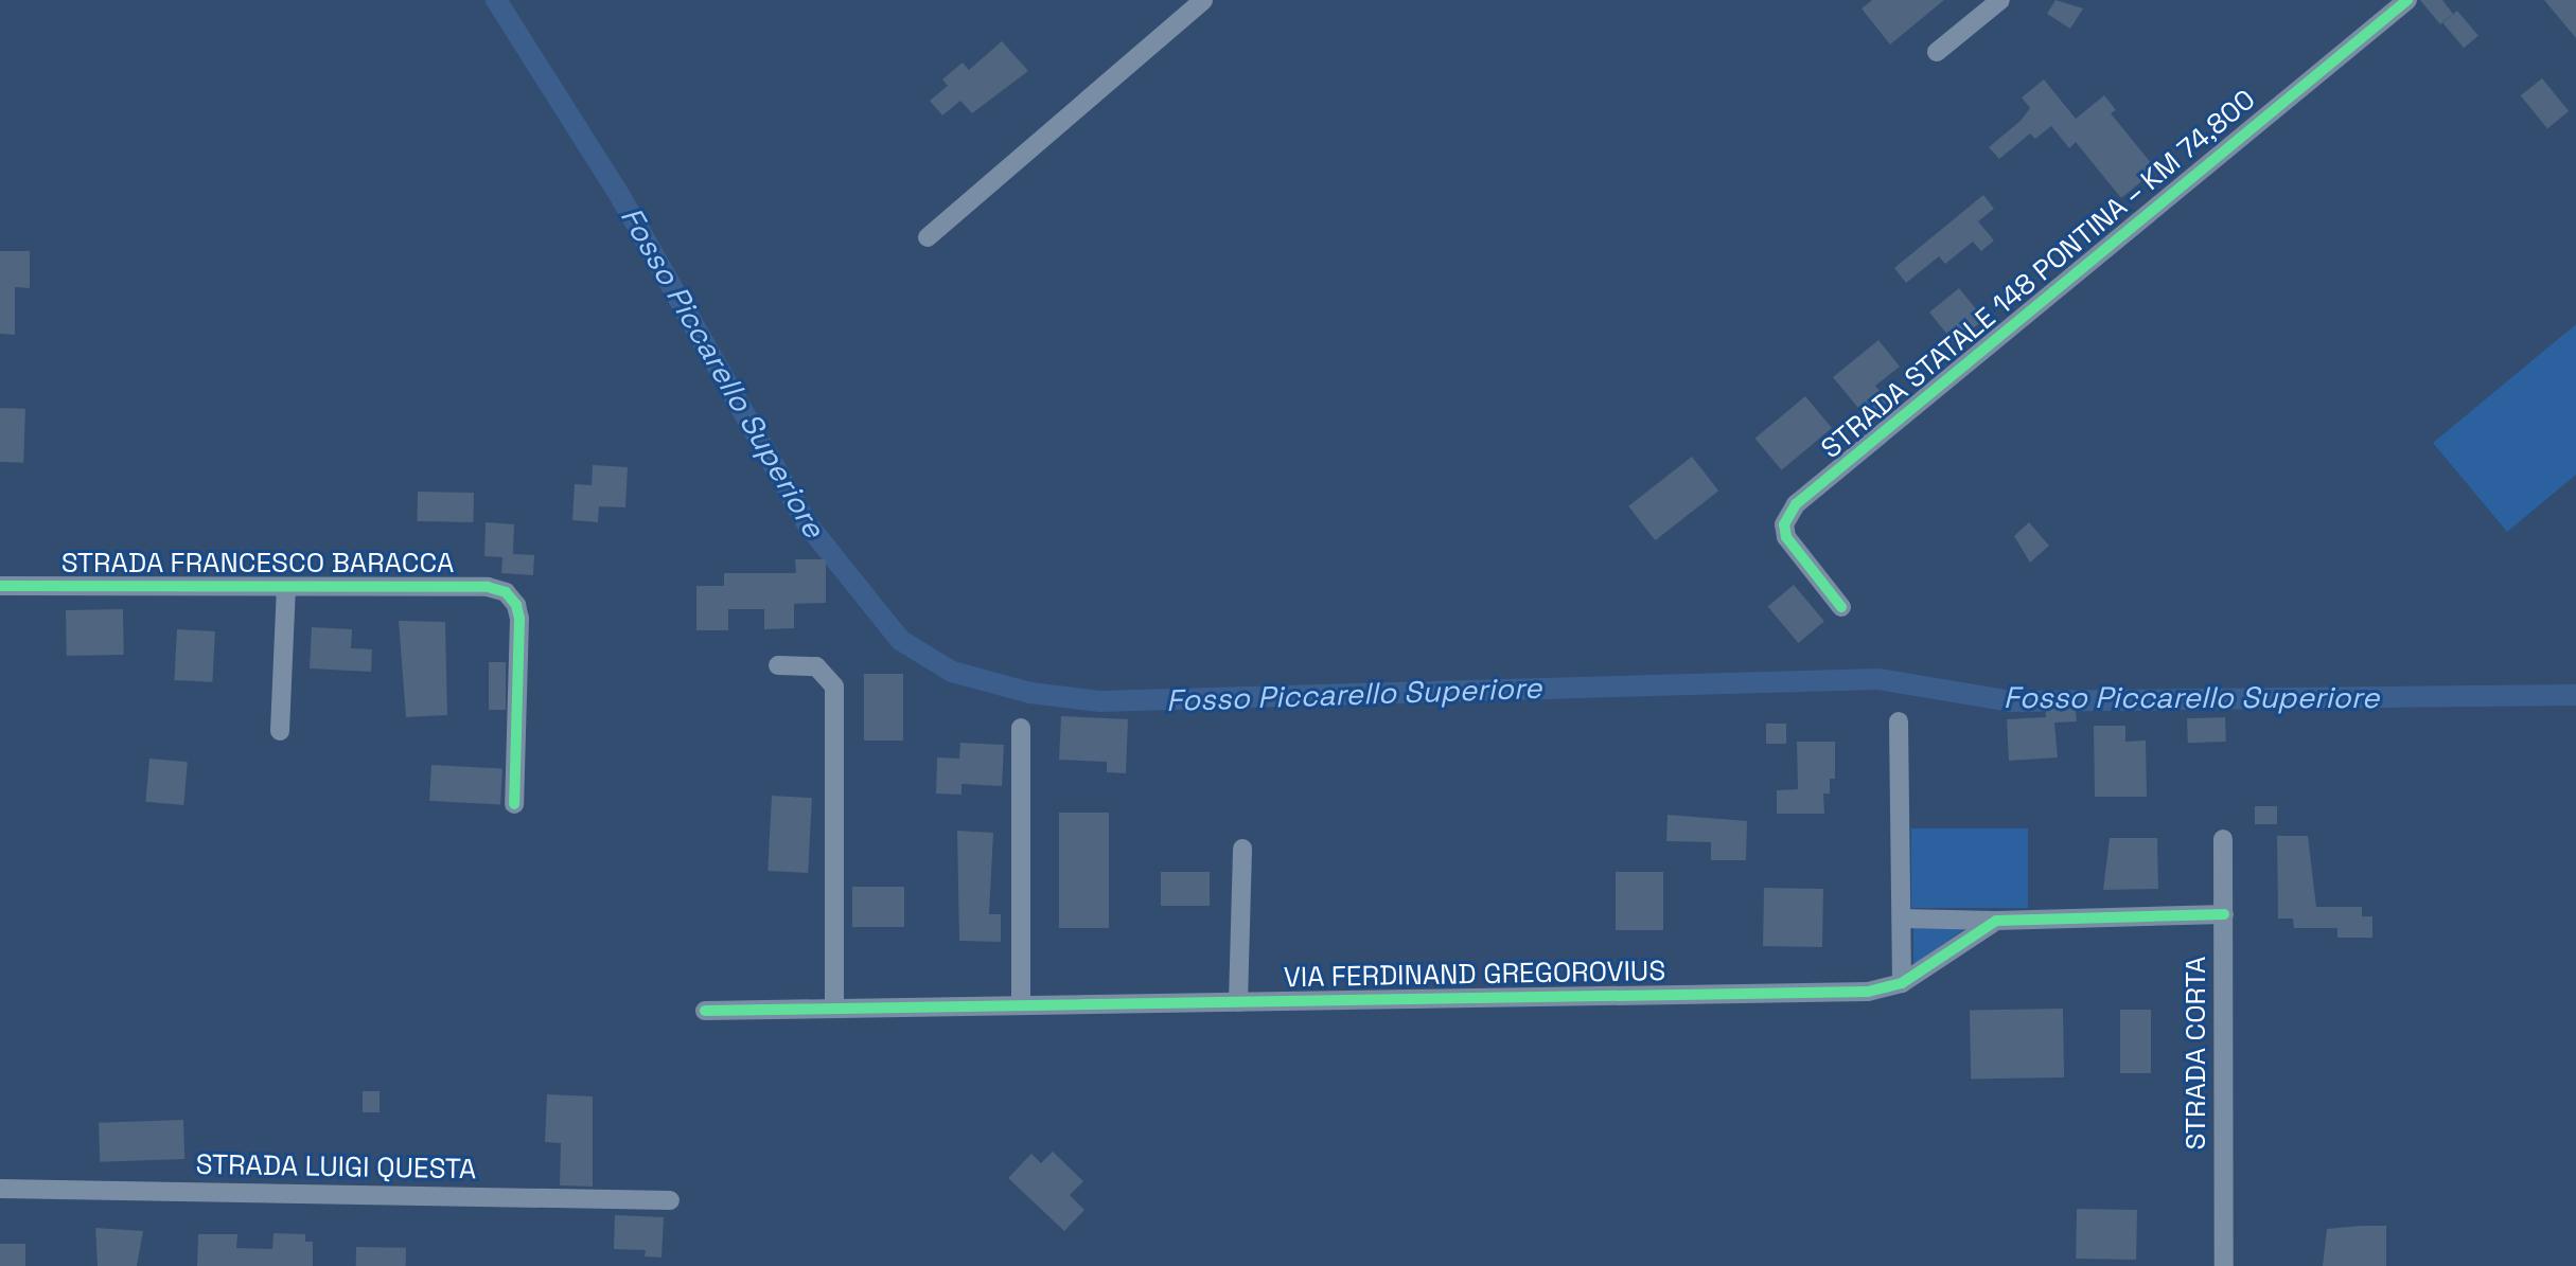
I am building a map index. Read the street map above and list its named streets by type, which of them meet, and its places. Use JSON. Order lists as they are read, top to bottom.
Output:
{
  "streets": {
    "street": [
      "STRADA STATALE 148 PONTINA – KM 74,800",
      "STRADA FRANCESCO BARACCA",
      "VIA FERDINAND GREGOROVIUS",
      "STRADA CORTA",
      "STRADA LUIGI QUESTA"
    ]
  },
  "water": ["Fosso Piccarello Superiore"]
}
